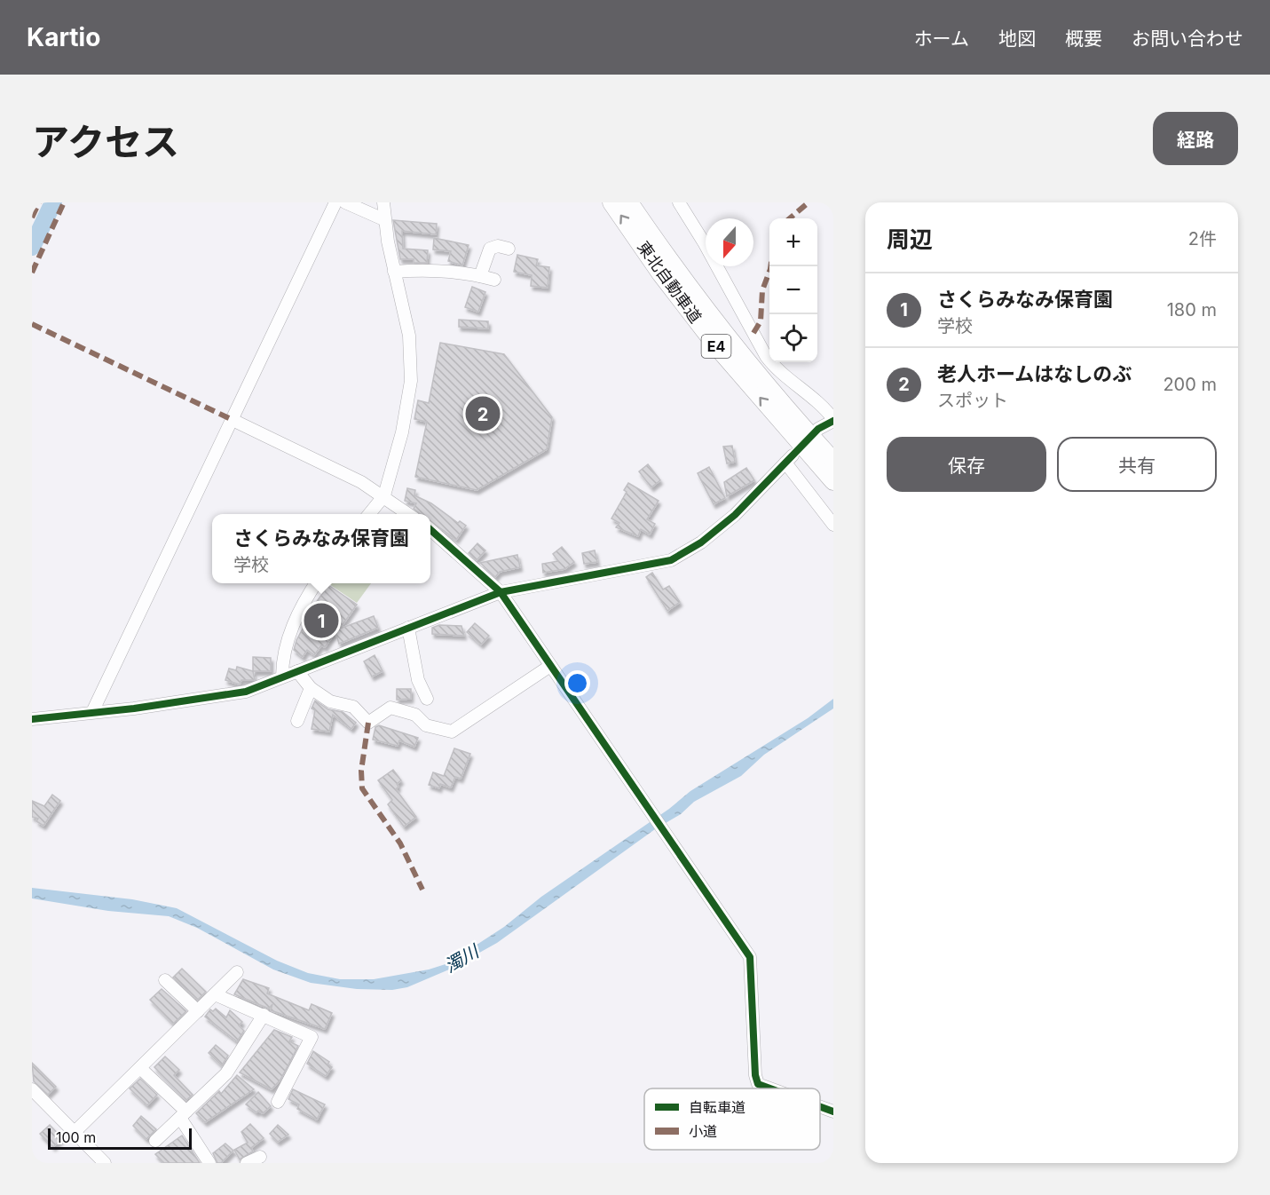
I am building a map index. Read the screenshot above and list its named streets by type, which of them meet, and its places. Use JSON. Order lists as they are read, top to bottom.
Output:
{
  "streets": {
    "highway": ["東北自動車道", "E4"]
  },
  "water": ["濁川"],
  "legend": ["自転車道", "小道"],
  "scale_bar": "100 m",
  "north": "bottom",
  "page": {
    "header": "Kartio",
    "nav": [
      "ホーム",
      "地図",
      "概要",
      "お問い合わせ"
    ],
    "title": "アクセス",
    "buttons": [
      "経路",
      ["保存", "共有"]
    ],
    "heading": ["周辺", "2件"],
    "map_buttons": ["+", "−"],
    "list": [
      {
        "mark": "1",
        "name": "さくらみなみ保育園",
        "note": "学校",
        "value": "180 m"
      },
      {
        "mark": "2",
        "name": "老人ホームはなしのぶ",
        "note": "スポット",
        "value": "200 m"
      }
    ],
    "pins": ["2", "1"],
    "popup": ["さくらみなみ保育園", "学校"],
    "scale": "100 m"
  }
}
